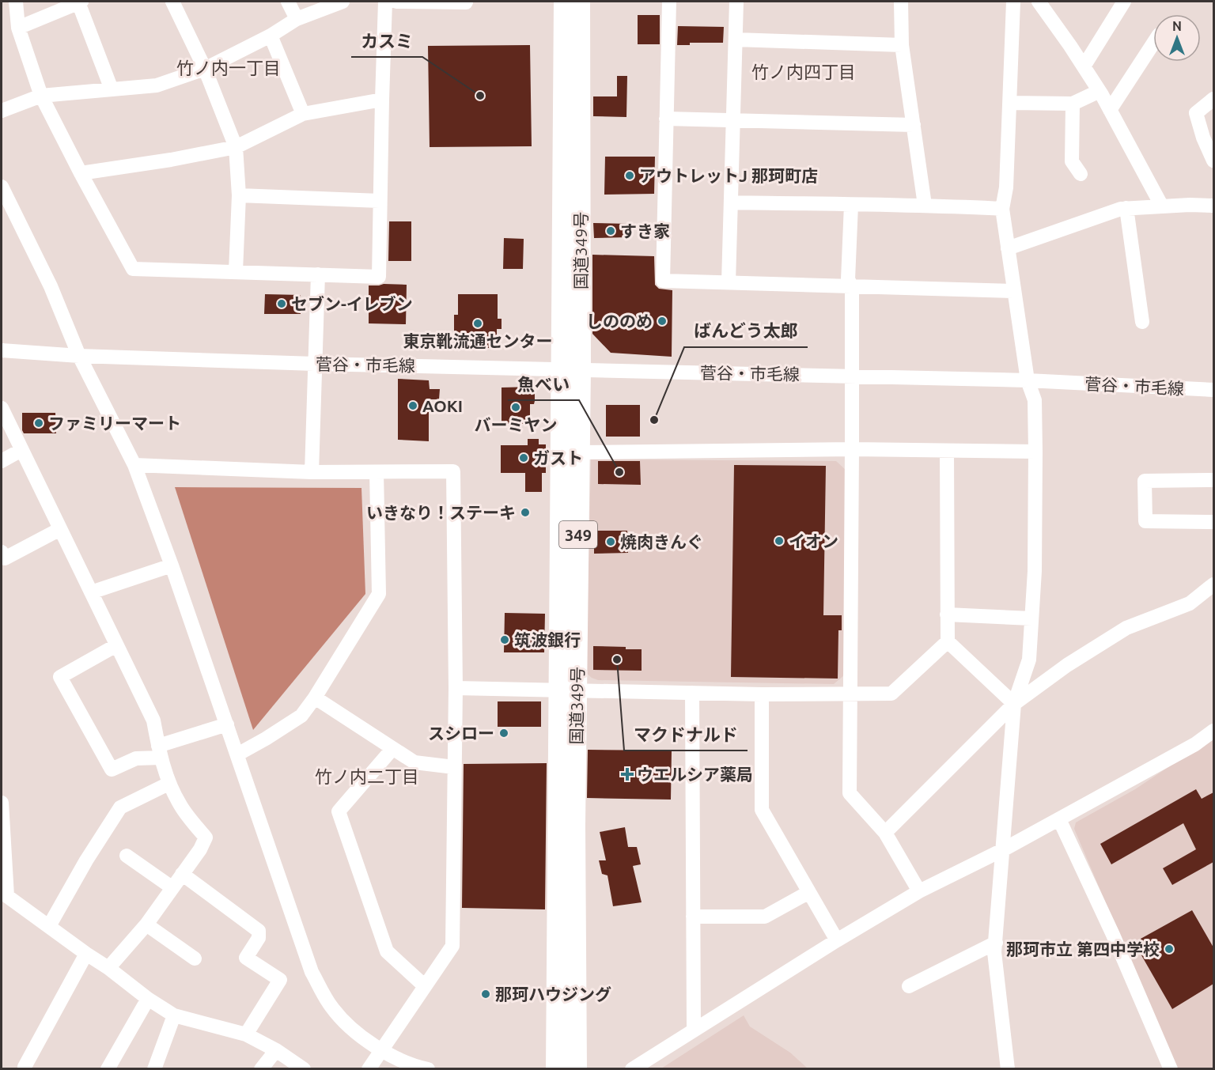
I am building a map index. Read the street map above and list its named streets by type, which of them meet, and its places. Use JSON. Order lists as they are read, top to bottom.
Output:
{
  "streets": {
    "highway": ["国道349号", "349"],
    "street": ["菅谷・市毛線"]
  },
  "crossings": [
    ["国道349号", "菅谷・市毛線"]
  ],
  "districts": ["竹ノ内一丁目", "竹ノ内四丁目", "竹ノ内二丁目"],
  "places": {
    "other": [
      "カスミ",
      "アウトレットJ 那珂町店",
      "すき家",
      "セブン-イレブン",
      "しののめ",
      "東京靴流通センター",
      "AOKI",
      "バーミヤン",
      "ばんどう太郎",
      "ファミリーマート",
      "ガスト",
      "魚べい",
      "いきなり！ステーキ",
      "イオン",
      "焼肉きんぐ",
      "筑波銀行",
      "マクドナルド",
      "スシロー",
      "那珂市立 第四中学校",
      "那珂ハウジング"
    ],
    "health": ["ウエルシア薬局"]
  },
  "north": "top"
}
